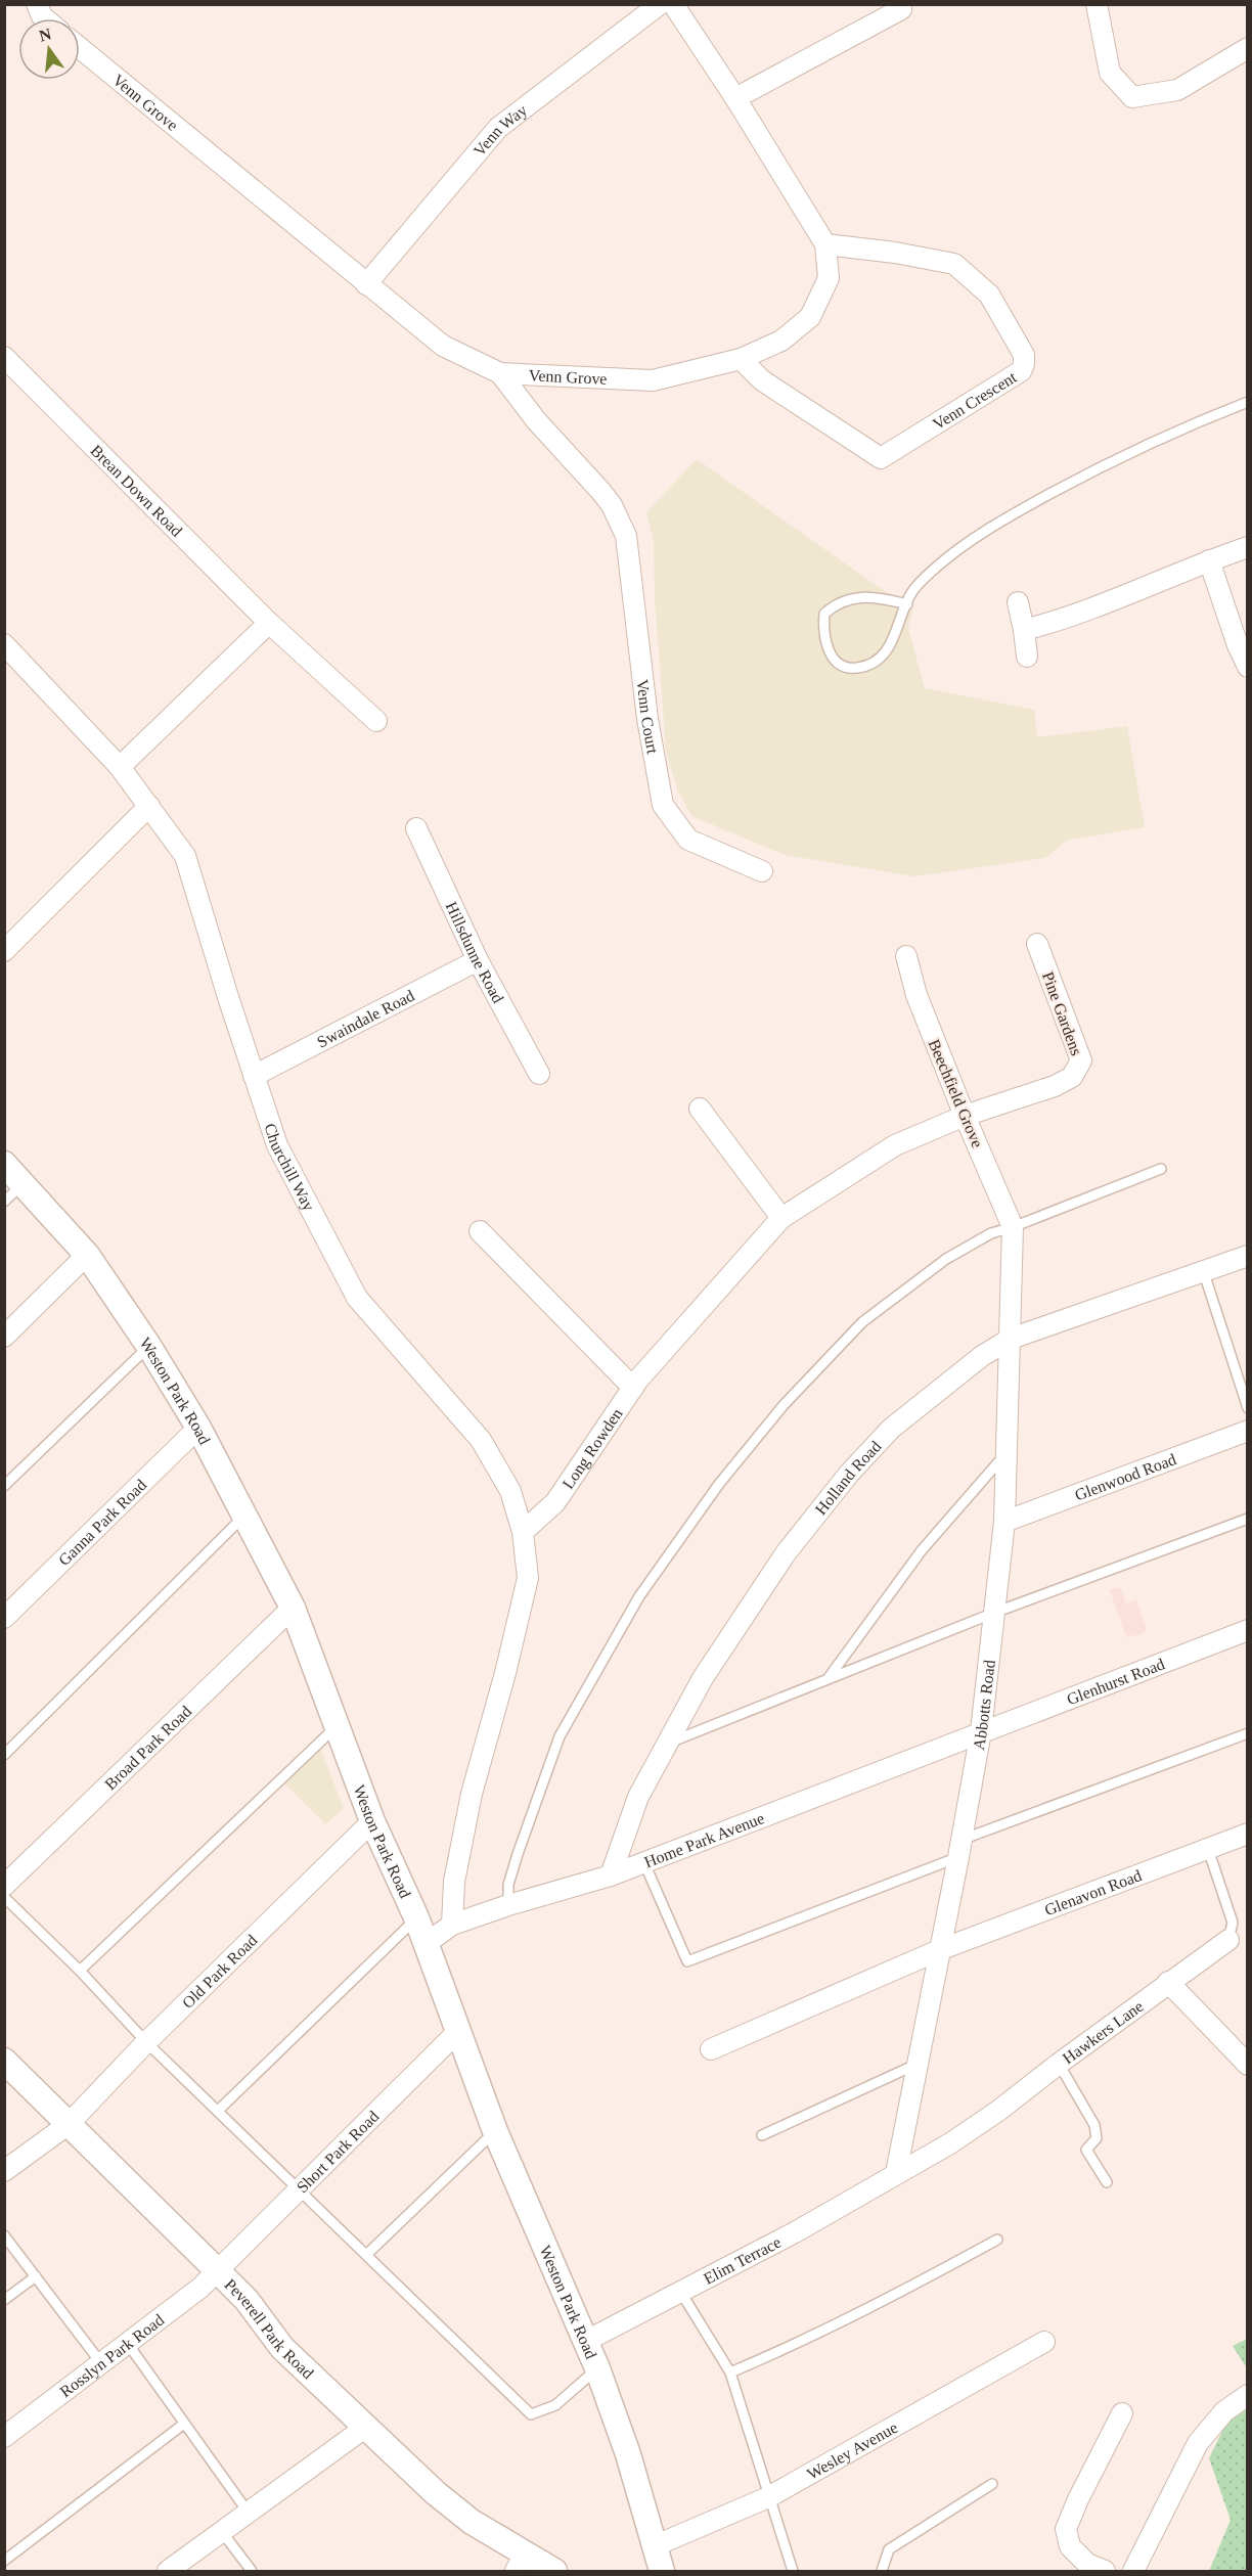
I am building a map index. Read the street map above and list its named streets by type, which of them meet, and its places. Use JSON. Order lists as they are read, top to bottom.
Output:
{
  "streets": {
    "street": [
      "Venn Grove",
      "Venn Way",
      "Venn Crescent",
      "Brean Down Road",
      "Venn Court",
      "Hillsdunne Road",
      "Pine Gardens",
      "Swaindale Road",
      "Beechfield Grove",
      "Churchill Way",
      "Weston Park Road",
      "Long Rowden",
      "Glenwood Road",
      "Holland Road",
      "Ganna Park Road",
      "Glenhurst Road",
      "Abbotts Road",
      "Broad Park Road",
      "Home Park Avenue",
      "Glenavon Road",
      "Old Park Road",
      "Hawkers Lane",
      "Short Park Road",
      "Elim Terrace",
      "Peverell Park Road",
      "Rosslyn Park Road",
      "Wesley Avenue"
    ]
  },
  "crossings": [
    ["Venn Grove", "Venn Way"],
    ["Venn Grove", "Venn Crescent"],
    ["Venn Grove", "Venn Court"],
    ["Hillsdunne Road", "Swaindale Road"],
    ["Pine Gardens", "Beechfield Grove"],
    ["Pine Gardens", "Long Rowden"],
    ["Swaindale Road", "Churchill Way"],
    ["Beechfield Grove", "Long Rowden"],
    ["Beechfield Grove", "Abbotts Road"],
    ["Churchill Way", "Long Rowden"],
    ["Weston Park Road", "Ganna Park Road"],
    ["Weston Park Road", "Broad Park Road"],
    ["Weston Park Road", "Home Park Avenue"],
    ["Weston Park Road", "Old Park Road"],
    ["Weston Park Road", "Short Park Road"],
    ["Weston Park Road", "Elim Terrace"],
    ["Weston Park Road", "Wesley Avenue"],
    ["Glenwood Road", "Abbotts Road"],
    ["Holland Road", "Abbotts Road"],
    ["Holland Road", "Home Park Avenue"],
    ["Glenhurst Road", "Abbotts Road"],
    ["Glenhurst Road", "Home Park Avenue"],
    ["Abbotts Road", "Home Park Avenue"],
    ["Abbotts Road", "Glenavon Road"],
    ["Abbotts Road", "Hawkers Lane"],
    ["Abbotts Road", "Elim Terrace"],
    ["Glenavon Road", "Hawkers Lane"],
    ["Old Park Road", "Peverell Park Road"],
    ["Hawkers Lane", "Elim Terrace"],
    ["Short Park Road", "Peverell Park Road"],
    ["Short Park Road", "Rosslyn Park Road"],
    ["Peverell Park Road", "Rosslyn Park Road"]
  ],
  "north": "top"
}
